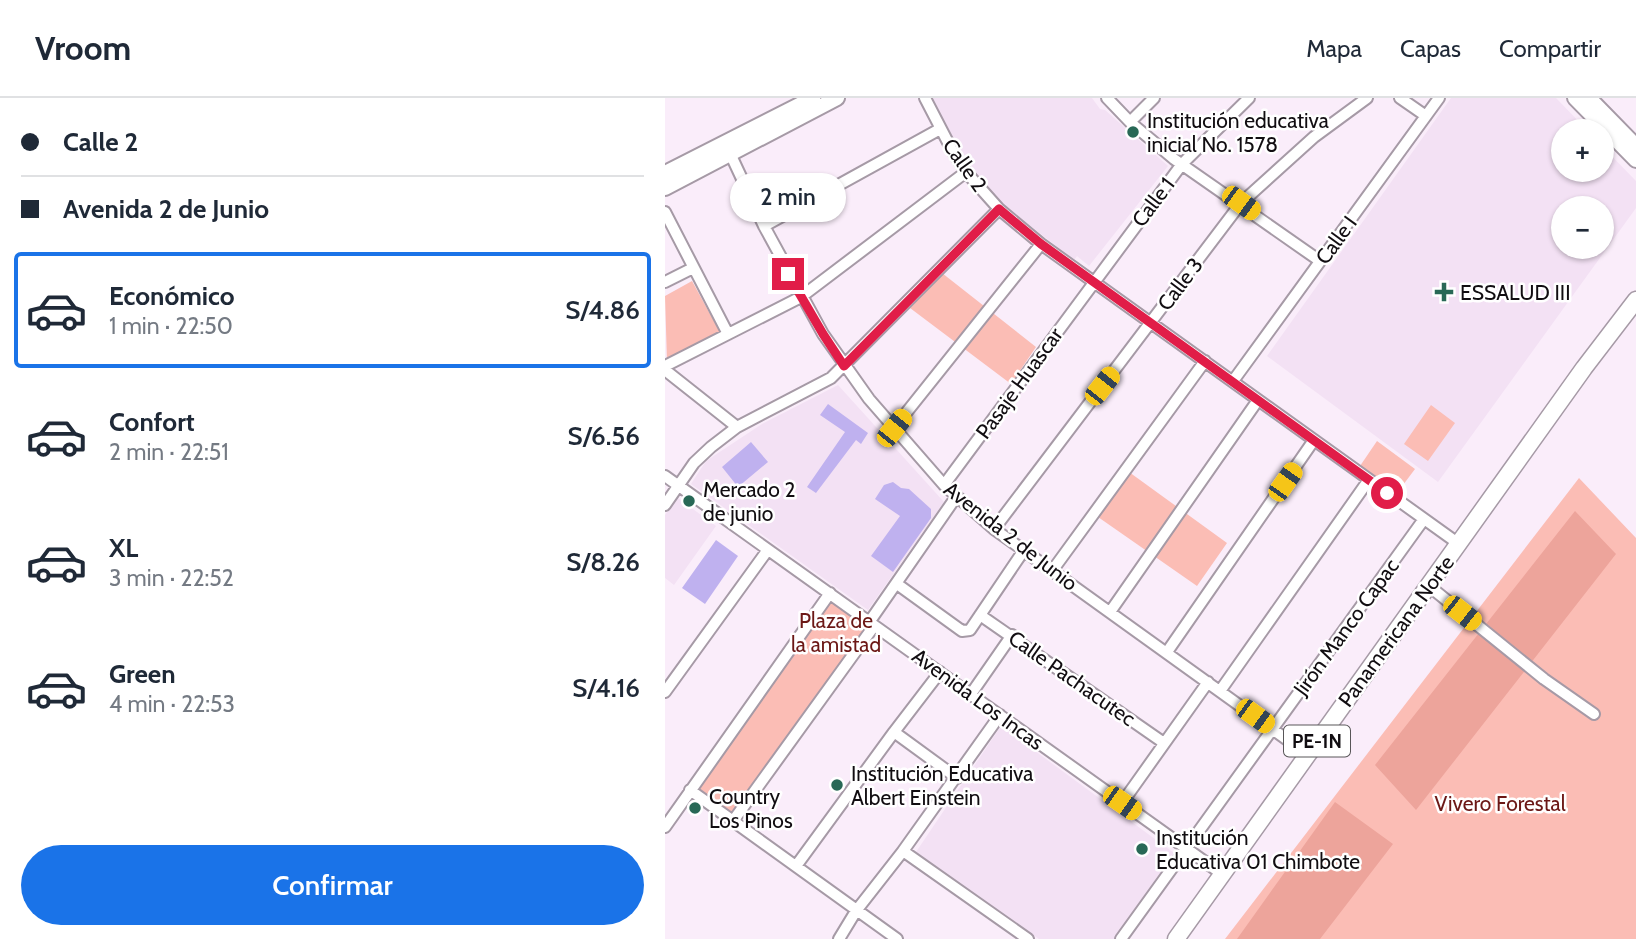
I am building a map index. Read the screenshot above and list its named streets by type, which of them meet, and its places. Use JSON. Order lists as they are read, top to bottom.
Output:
{
  "streets": {
    "highway": ["Panamericana Norte", "PE-1N"],
    "street": [
      "Calle 2",
      "Calle 1",
      "Calle I",
      "Calle 3",
      "Pasaje Huascar",
      "Avenida 2 de Junio",
      "Jirón Manco Capac",
      "Calle Pachacutec",
      "Avenida Los Incas"
    ]
  },
  "crossings": [
    ["Calle 2", "Calle 1"],
    ["Calle 2", "Calle I"],
    ["Calle 2", "Calle 3"],
    ["Calle 2", "Pasaje Huascar"],
    ["Calle 2", "Jirón Manco Capac"],
    ["Calle 2", "Panamericana Norte"],
    ["Calle 1", "Pasaje Huascar"],
    ["Calle 3", "Avenida 2 de Junio"],
    ["Pasaje Huascar", "Avenida 2 de Junio"],
    ["Avenida 2 de Junio", "Jirón Manco Capac"],
    ["Avenida 2 de Junio", "Panamericana Norte"],
    ["Jirón Manco Capac", "Avenida Los Incas"],
    ["Panamericana Norte", "Avenida Los Incas"]
  ],
  "parks": ["Plaza de la amistad", "Vivero Forestal"],
  "places": {
    "other": [
      "Institución educativa inicial No. 1578",
      "Mercado 2 de junio",
      "Institución Educativa Albert Einstein",
      "Country Los Pinos",
      "Institución Educativa 01 Chimbote"
    ],
    "health": ["ESSALUD III"]
  },
  "page": {
    "header": "Vroom",
    "nav": ["Mapa", "Capas", "Compartir"],
    "banner": ["Calle 2", "Avenida 2 de Junio"],
    "map_buttons": ["+", "−"],
    "bubble": "2 min",
    "list": [
      {
        "name": "Económico",
        "note": "1 min · 22:50",
        "value": "S/4.86"
      },
      {
        "name": "Confort",
        "note": "2 min · 22:51",
        "value": "S/6.56"
      },
      {
        "name": "XL",
        "note": "3 min · 22:52",
        "value": "S/8.26"
      },
      {
        "name": "Green",
        "note": "4 min · 22:53",
        "value": "S/4.16"
      }
    ],
    "buttons": "Confirmar"
  }
}
